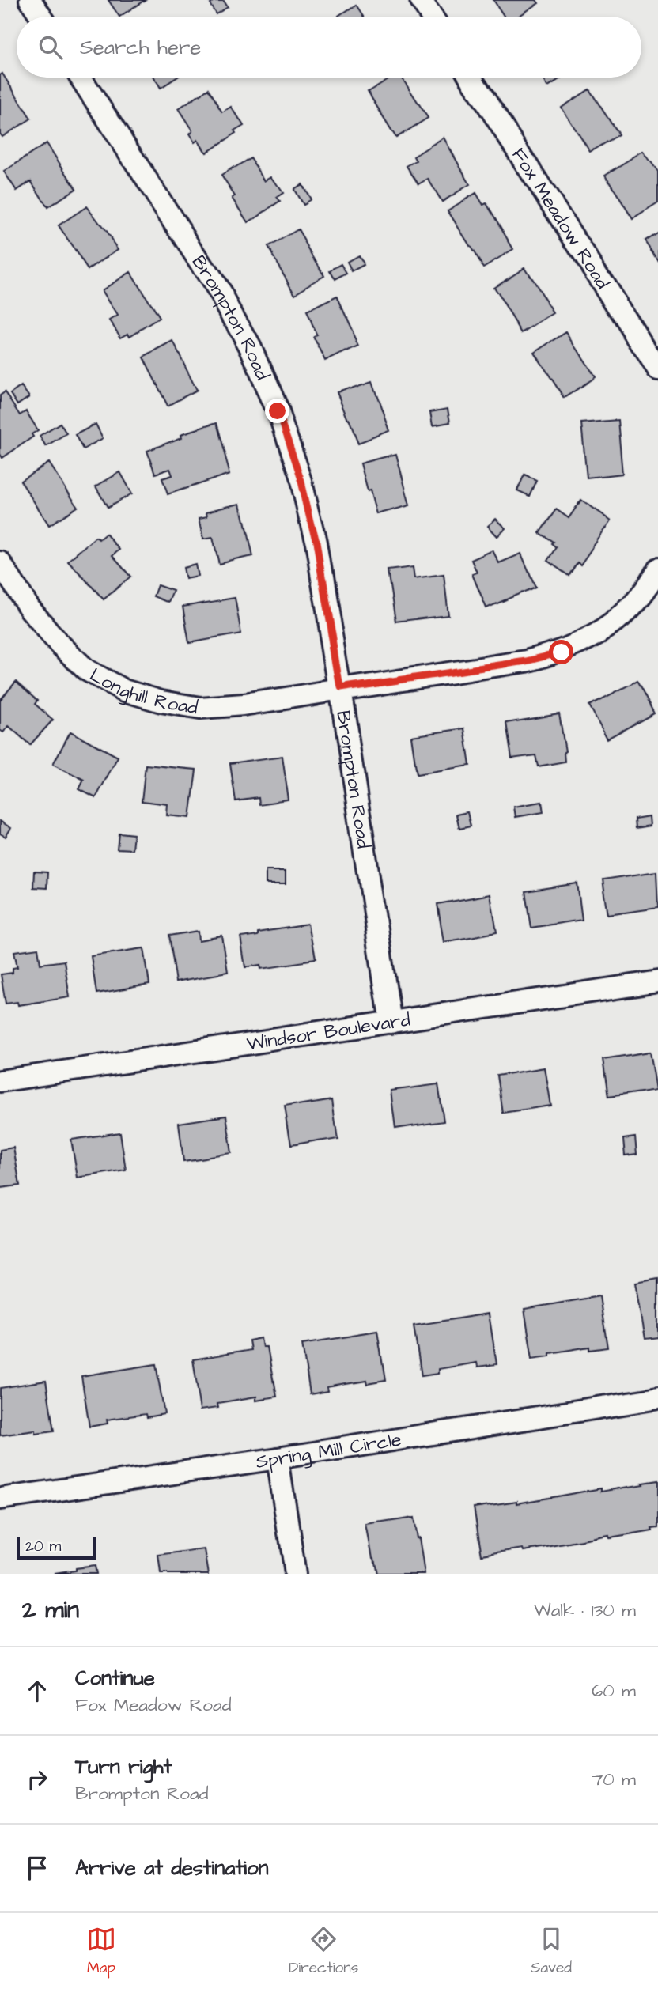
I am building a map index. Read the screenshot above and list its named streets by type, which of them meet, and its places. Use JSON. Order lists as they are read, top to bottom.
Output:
{
  "streets": {
    "street": [
      "Fox Meadow Road",
      "Brompton Road",
      "Longhill Road",
      "Windsor Boulevard",
      "Spring Mill Circle"
    ]
  },
  "crossings": [
    ["Brompton Road", "Longhill Road"],
    ["Brompton Road", "Windsor Boulevard"]
  ],
  "scale_bar": "20 m",
  "page": {
    "search": "Search here",
    "scale": "20 m",
    "heading": ["2 min", "Walk · 130 m"],
    "list": [
      ["Continue", "Fox Meadow Road", "60 m"],
      ["Turn right", "Brompton Road", "70 m"],
      "Arrive at destination"
    ],
    "nav": ["Map", "Directions", "Saved"]
  }
}
